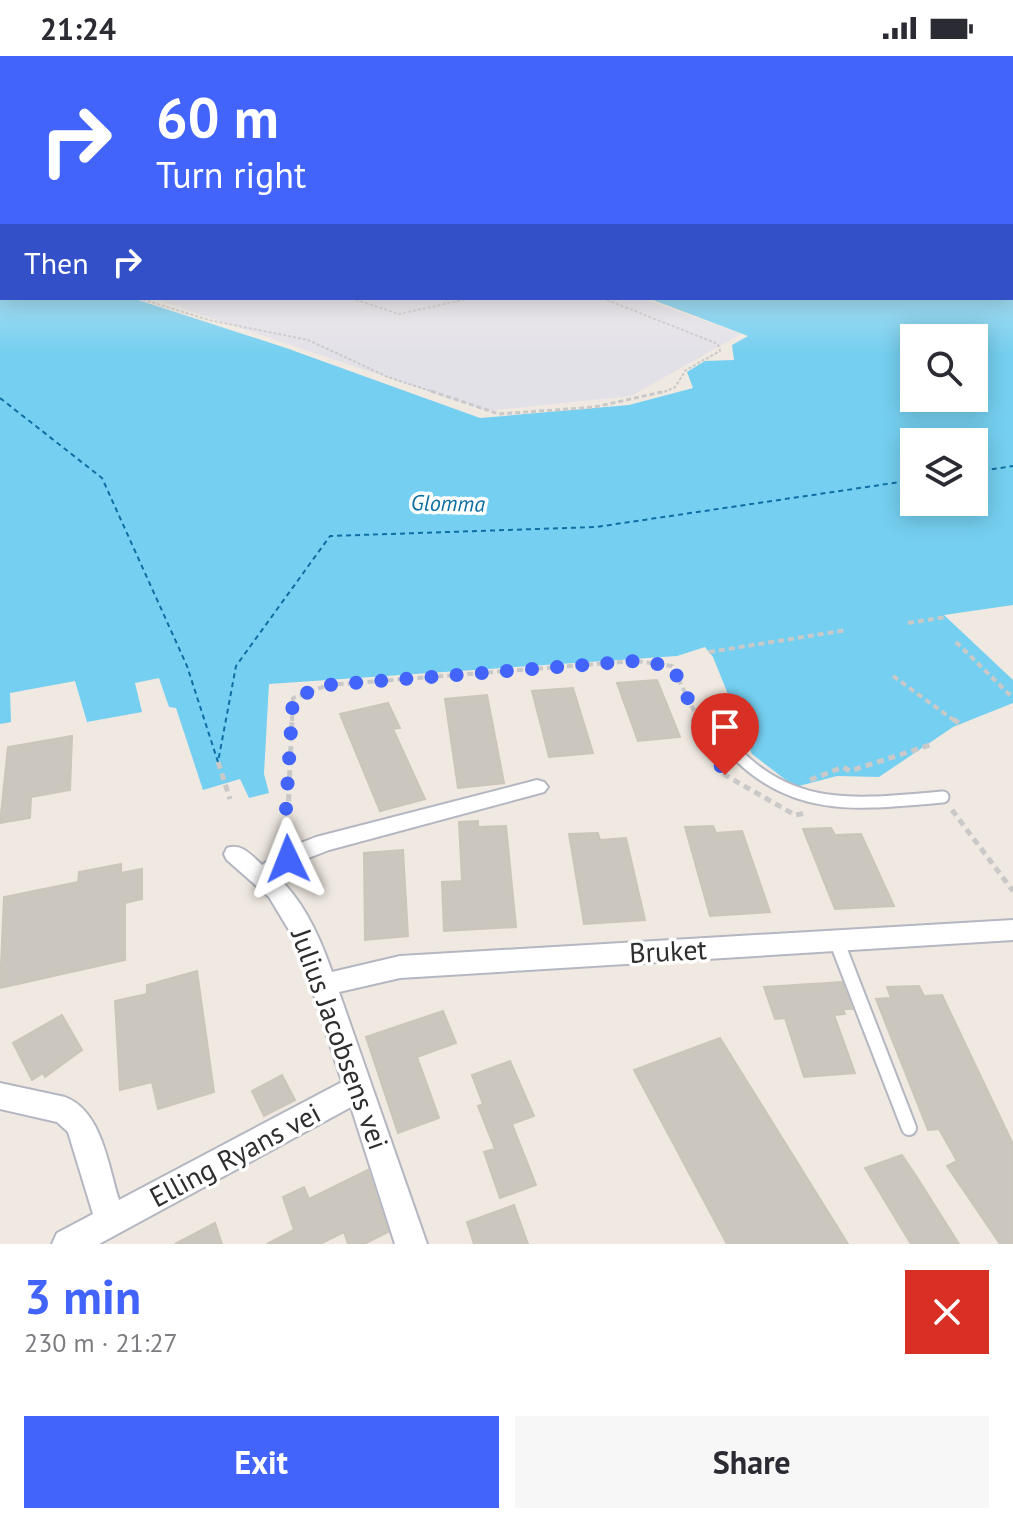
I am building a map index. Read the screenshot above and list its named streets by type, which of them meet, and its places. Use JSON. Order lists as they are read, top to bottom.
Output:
{
  "streets": {
    "street": ["Bruket", "Julius Jacobsens vei", "Elling Ryans vei"]
  },
  "crossings": [
    ["Bruket", "Julius Jacobsens vei"],
    ["Julius Jacobsens vei", "Elling Ryans vei"]
  ],
  "water": ["Glomma"],
  "page": {
    "status": "21:24",
    "turn": ["60 m", "Turn right"],
    "then": "Then",
    "heading": ["3 min", "230 m · 21:27"],
    "buttons": ["Exit", "Share"]
  }
}
